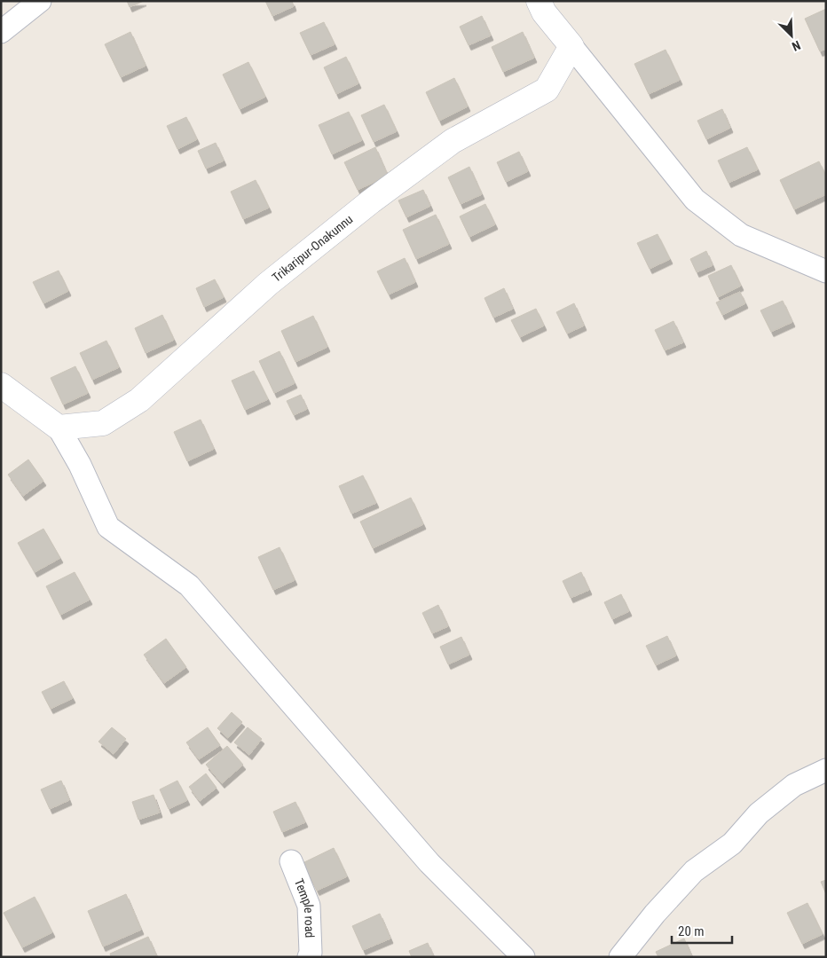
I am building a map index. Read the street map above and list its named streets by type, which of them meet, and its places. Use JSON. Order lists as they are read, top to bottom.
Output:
{
  "streets": {
    "street": ["Trikaripur-Onakunnu", "Temple road"]
  },
  "scale_bar": "20 m",
  "north": "bottom right"
}
